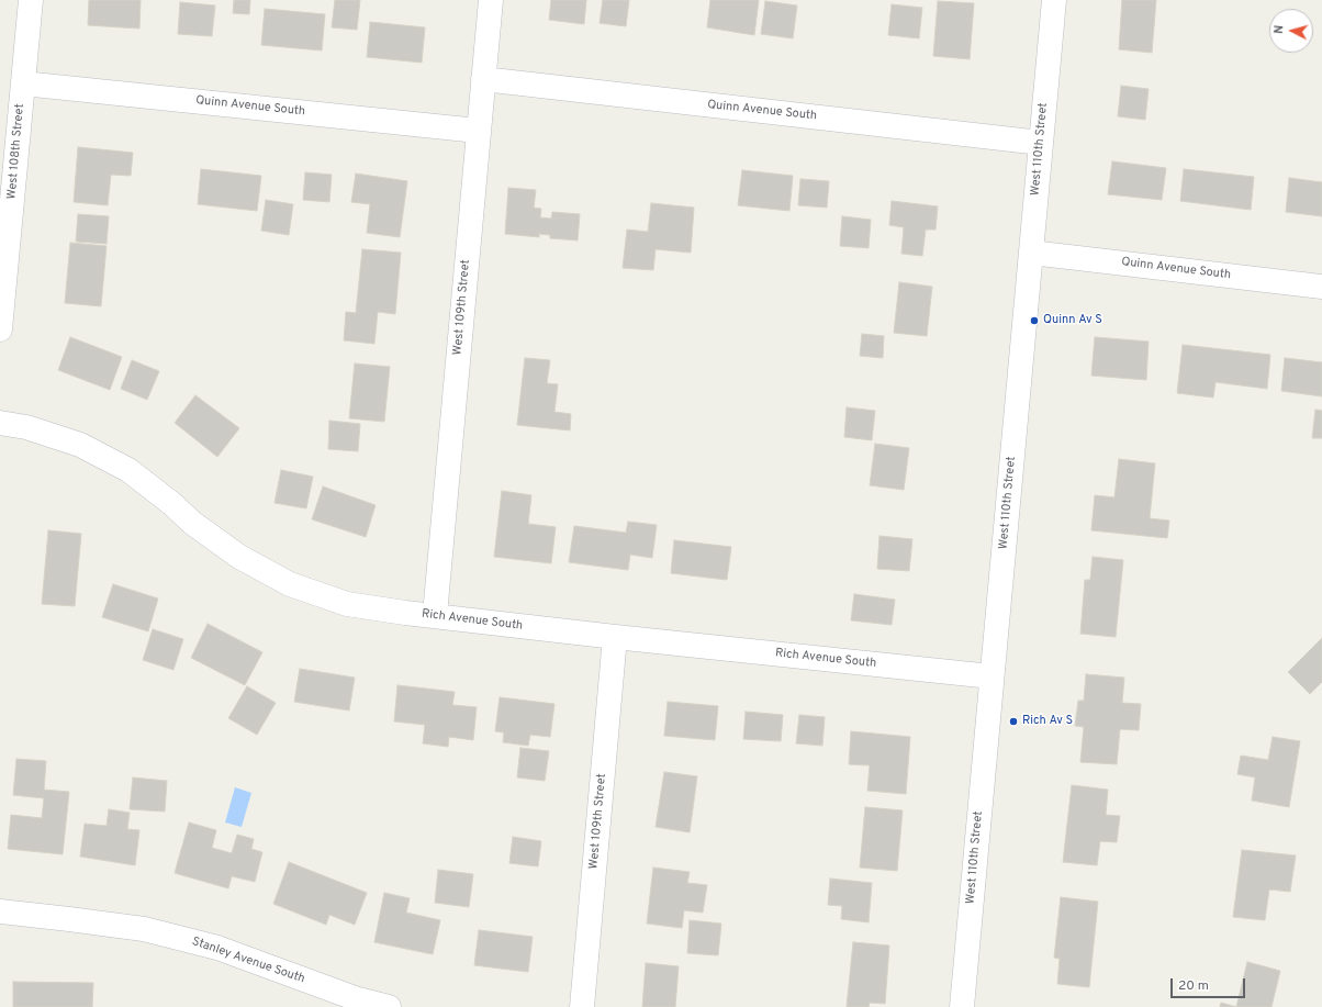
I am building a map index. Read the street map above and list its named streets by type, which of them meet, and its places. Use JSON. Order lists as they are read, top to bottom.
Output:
{
  "streets": {
    "street": [
      "Quinn Avenue South",
      "West 110th Street",
      "West 108th Street",
      "West 109th Street",
      "Rich Avenue South",
      "Stanley Avenue South"
    ]
  },
  "crossings": [
    ["Quinn Avenue South", "West 110th Street"],
    ["Quinn Avenue South", "West 108th Street"],
    ["Quinn Avenue South", "West 109th Street"],
    ["West 110th Street", "Rich Avenue South"],
    ["West 109th Street", "Rich Avenue South"]
  ],
  "places": ["Quinn Av S", "Rich Av S"],
  "scale_bar": "20 m",
  "north": "left"
}
